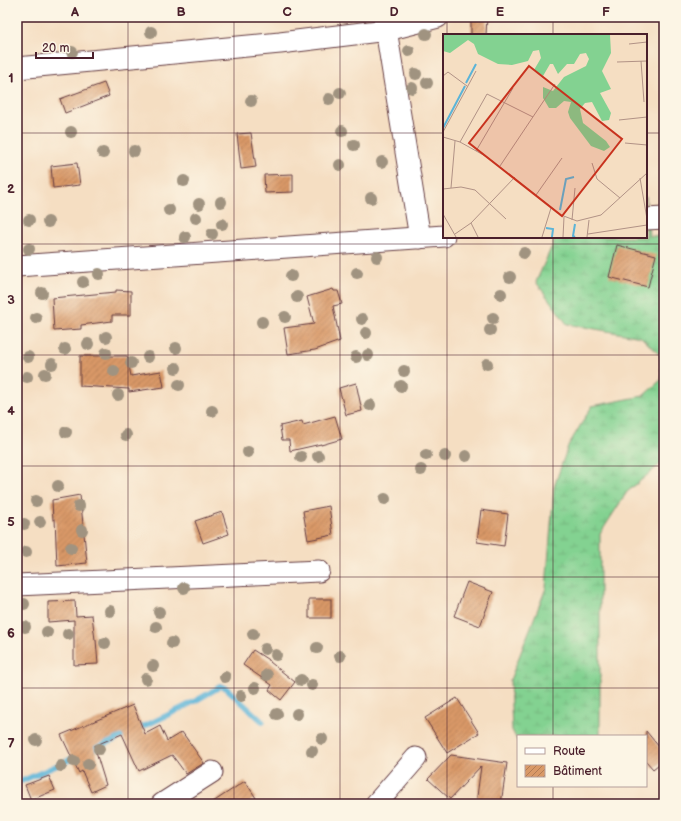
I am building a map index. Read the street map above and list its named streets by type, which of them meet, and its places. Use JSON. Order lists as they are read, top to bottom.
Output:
{
  "legend": ["Route", "Bâtiment"],
  "scale_bar": "20 m",
  "grid": {
    "columns": [
      "A",
      "B",
      "C",
      "D",
      "E",
      "F"
    ],
    "rows": [
      "1",
      "2",
      "3",
      "4",
      "5",
      "6",
      "7"
    ]
  }
}
